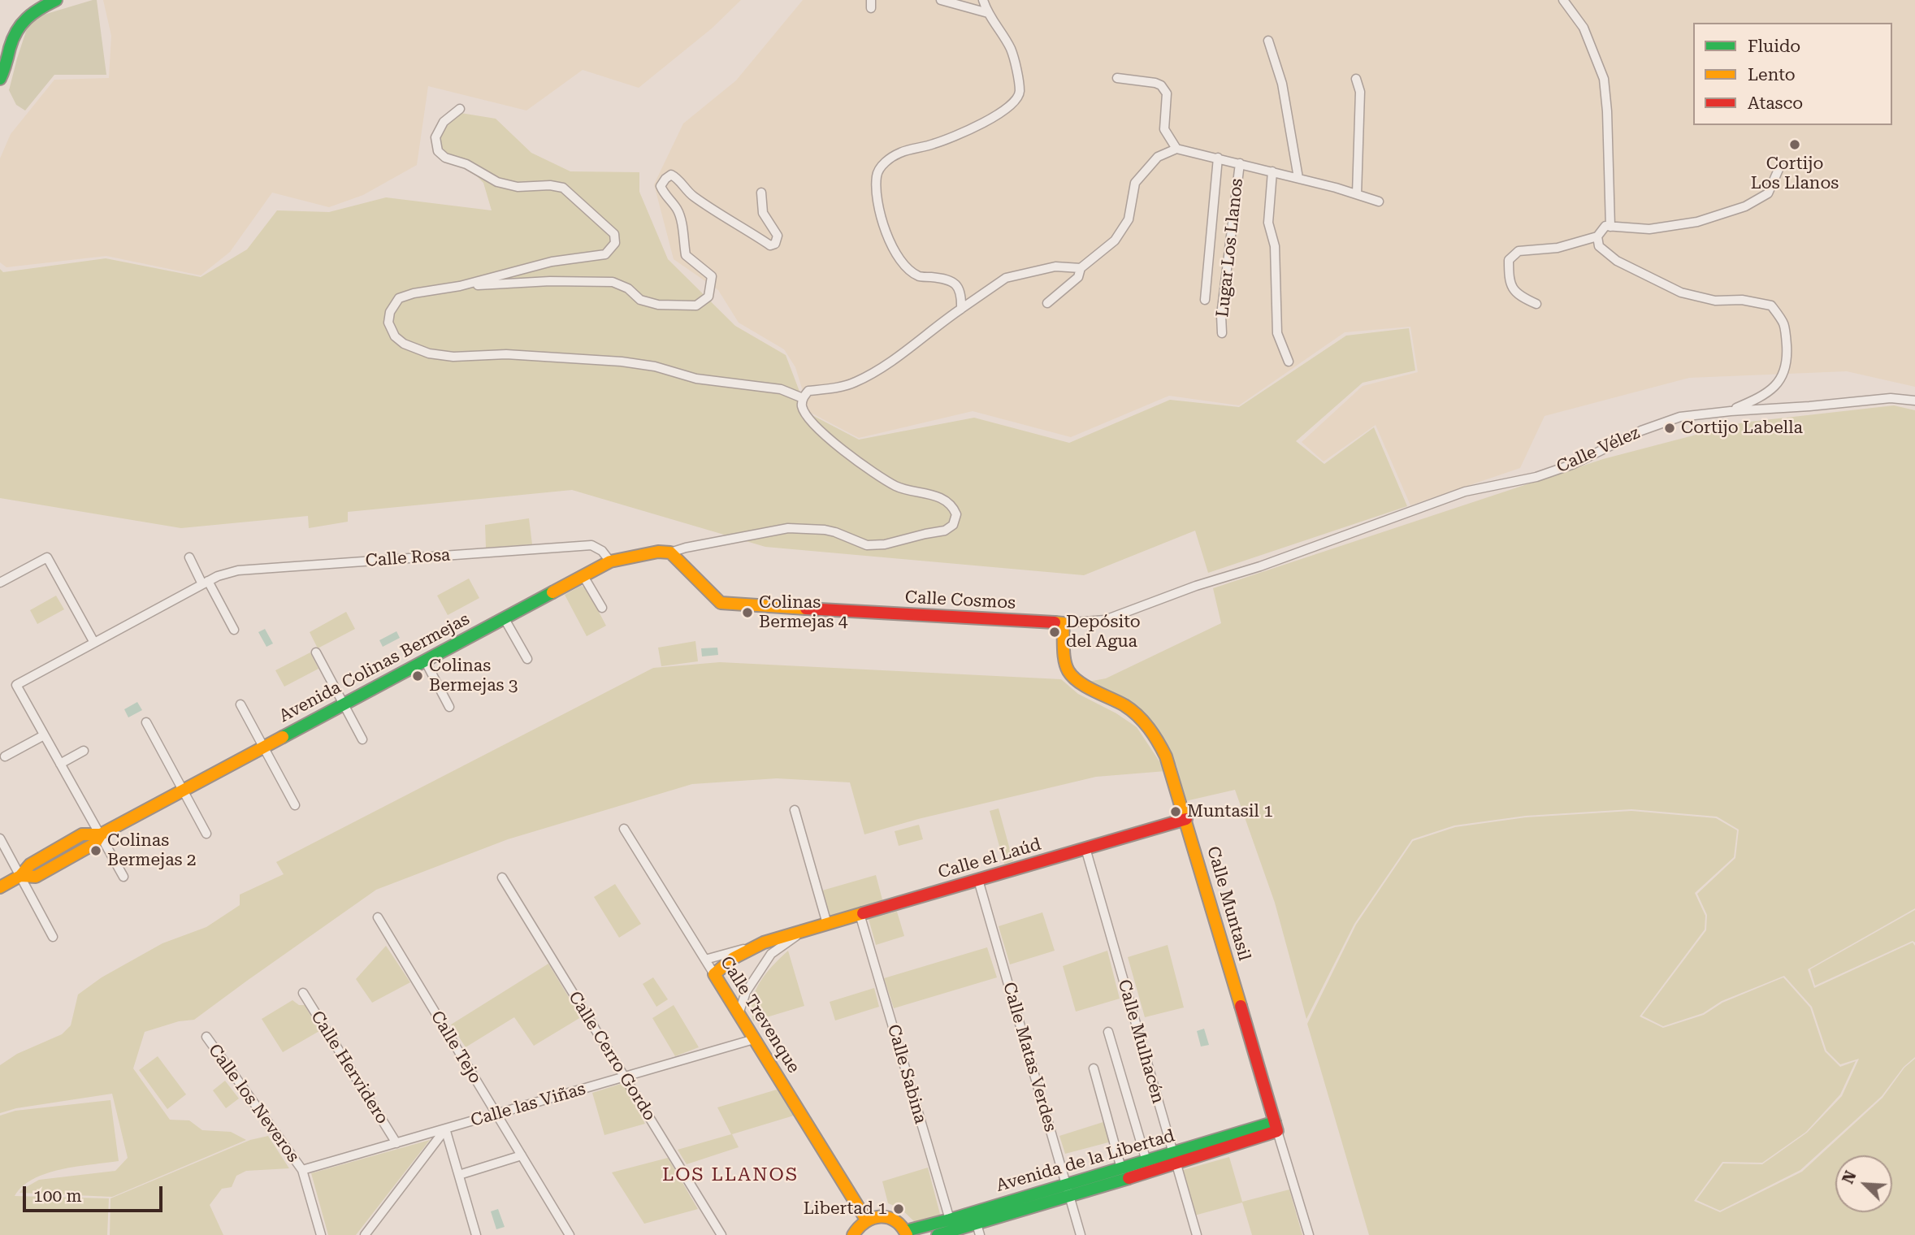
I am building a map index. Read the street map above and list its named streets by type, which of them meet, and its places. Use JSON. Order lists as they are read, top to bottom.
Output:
{
  "streets": {
    "street": [
      "Lugar Los Llanos",
      "Calle Vélez",
      "Calle Rosa",
      "Calle Cosmos",
      "Avenida Colinas Bermejas",
      "Calle el Laúd",
      "Calle Muntasil",
      "Calle Trevenque",
      "Calle Mulhacén",
      "Calle Tejo",
      "Calle Cerro Gordo",
      "Calle Matas Verdes",
      "Calle Hervidero",
      "Calle Sabina",
      "Calle los Neveros",
      "Calle las Viñas",
      "Avenida de la Libertad"
    ]
  },
  "crossings": [
    ["Calle Vélez", "Calle Cosmos"],
    ["Calle Rosa", "Avenida Colinas Bermejas"],
    ["Calle Cosmos", "Avenida Colinas Bermejas"],
    ["Calle Cosmos", "Calle Muntasil"],
    ["Calle el Laúd", "Calle Muntasil"],
    ["Calle el Laúd", "Calle Trevenque"],
    ["Calle el Laúd", "Calle Mulhacén"],
    ["Calle el Laúd", "Calle Matas Verdes"],
    ["Calle el Laúd", "Calle Sabina"],
    ["Calle Muntasil", "Avenida de la Libertad"],
    ["Calle Trevenque", "Calle las Viñas"],
    ["Calle Mulhacén", "Avenida de la Libertad"],
    ["Calle Tejo", "Calle las Viñas"],
    ["Calle Cerro Gordo", "Calle las Viñas"],
    ["Calle Matas Verdes", "Avenida de la Libertad"],
    ["Calle Hervidero", "Calle las Viñas"],
    ["Calle Sabina", "Avenida de la Libertad"],
    ["Calle los Neveros", "Calle las Viñas"]
  ],
  "districts": ["LOS LLANOS"],
  "places": [
    "Cortijo Los Llanos",
    "Cortijo Labella",
    "Colinas Bermejas 4",
    "Depósito del Agua",
    "Colinas Bermejas 3",
    "Muntasil 1",
    "Colinas Bermejas 2",
    "Libertad 1"
  ],
  "legend": ["Fluido", "Lento", "Atasco"],
  "scale_bar": "100 m",
  "north": "top left"
}
